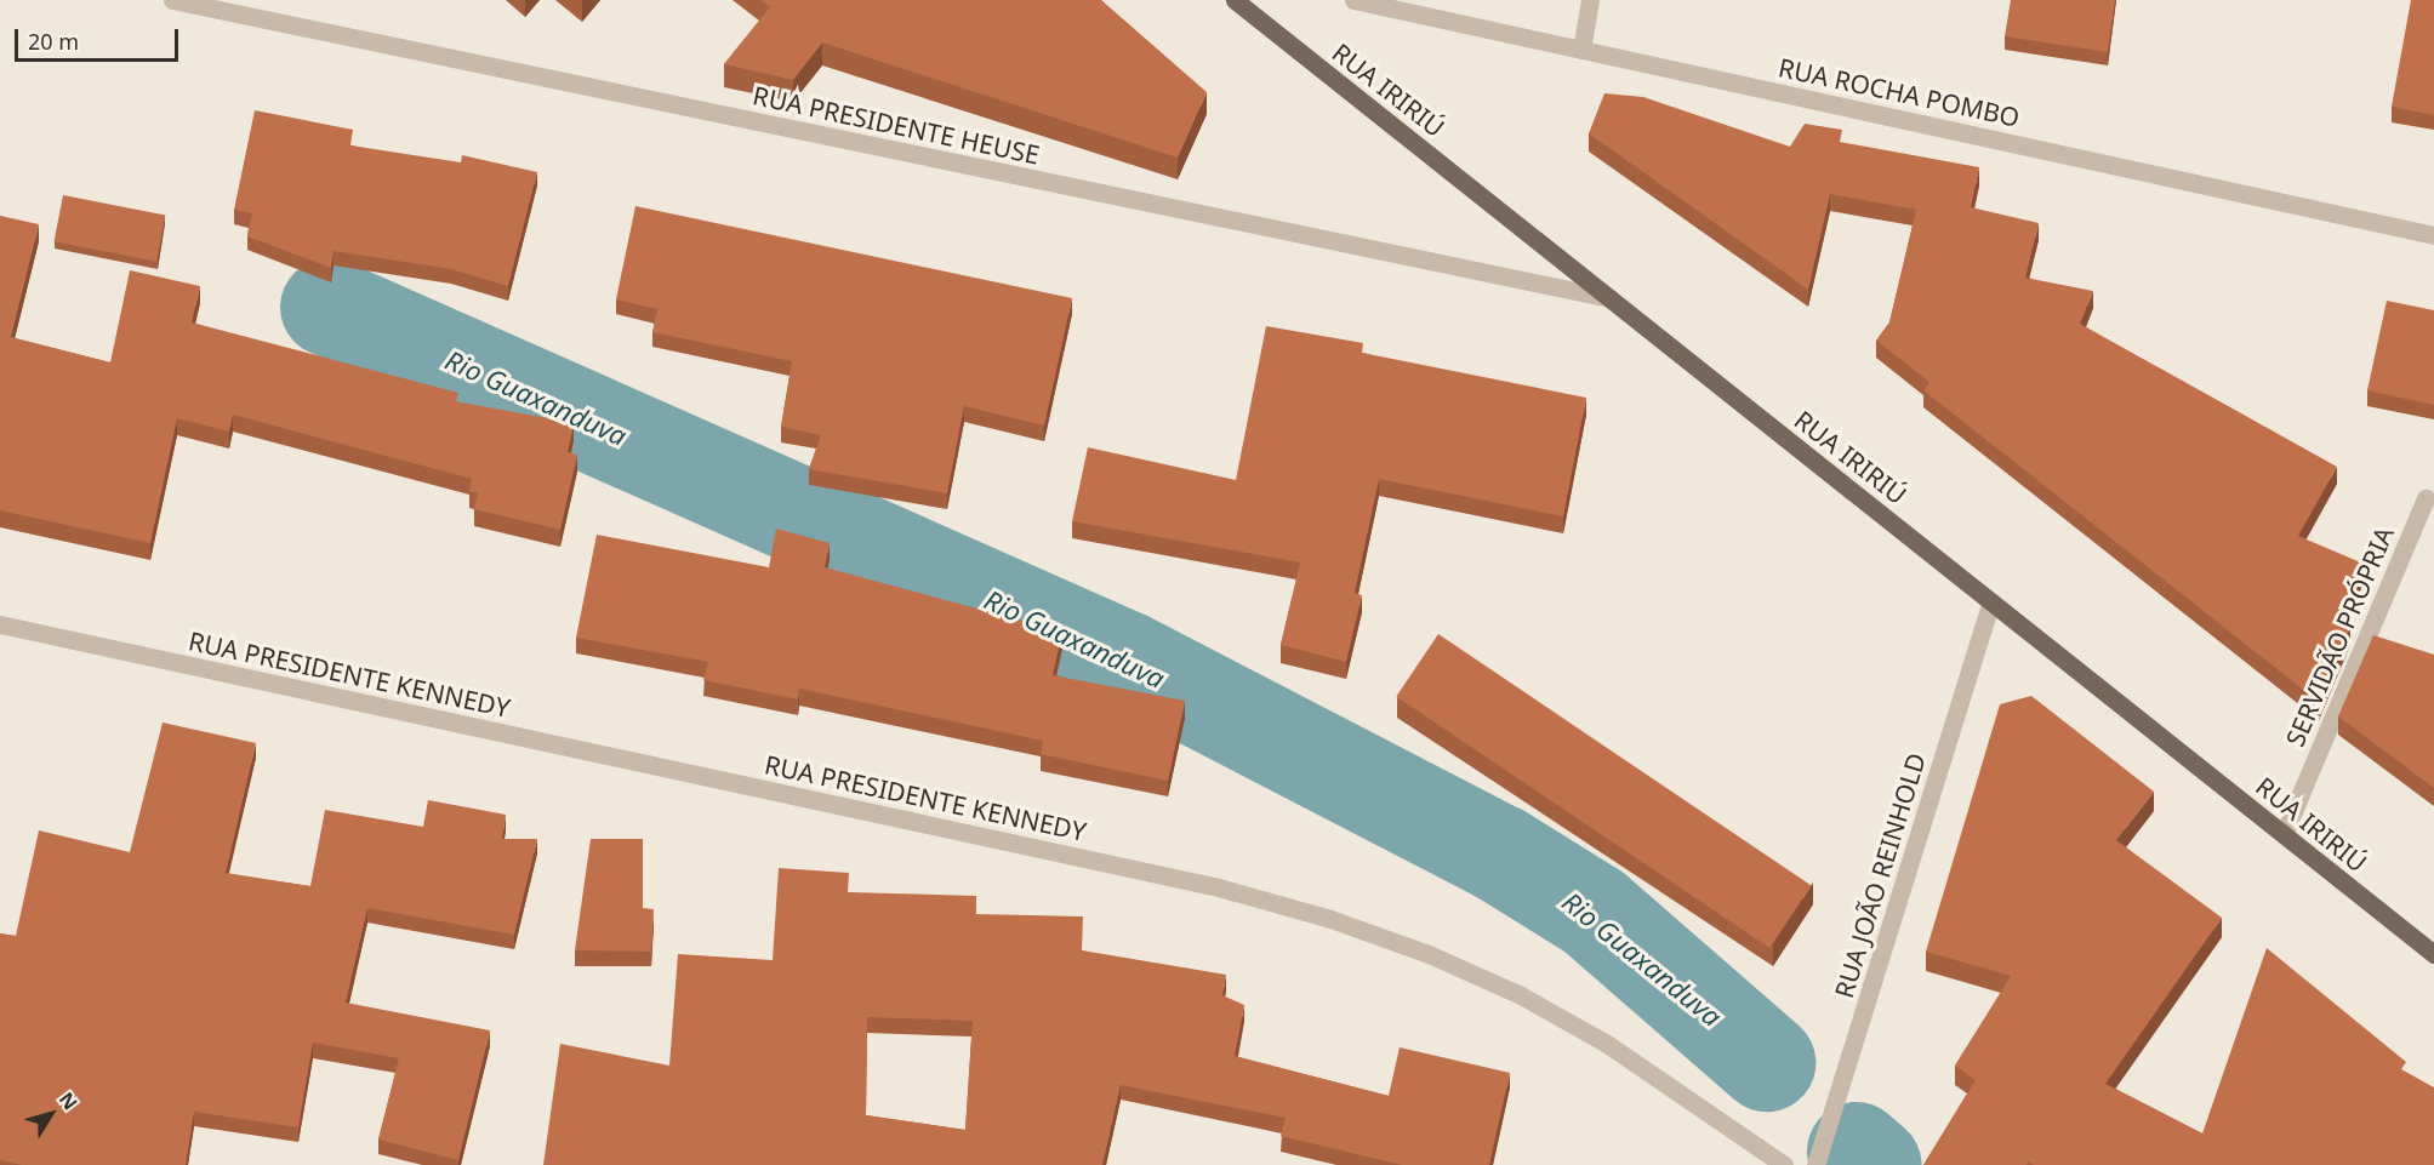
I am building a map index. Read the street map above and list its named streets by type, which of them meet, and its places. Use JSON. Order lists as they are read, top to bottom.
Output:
{
  "streets": {
    "main road": ["RUA IRIRIÚ"],
    "street": [
      "RUA ROCHA POMBO",
      "RUA PRESIDENTE HEUSE",
      "SERVIDÃO PRÓPRIA",
      "RUA PRESIDENTE KENNEDY",
      "RUA JOÃO REINHOLD"
    ]
  },
  "crossings": [
    ["RUA IRIRIÚ", "RUA PRESIDENTE HEUSE"],
    ["RUA IRIRIÚ", "SERVIDÃO PRÓPRIA"],
    ["RUA IRIRIÚ", "RUA JOÃO REINHOLD"]
  ],
  "water": ["Rio Guaxanduva"],
  "scale_bar": "20 m",
  "north": "top right"
}
